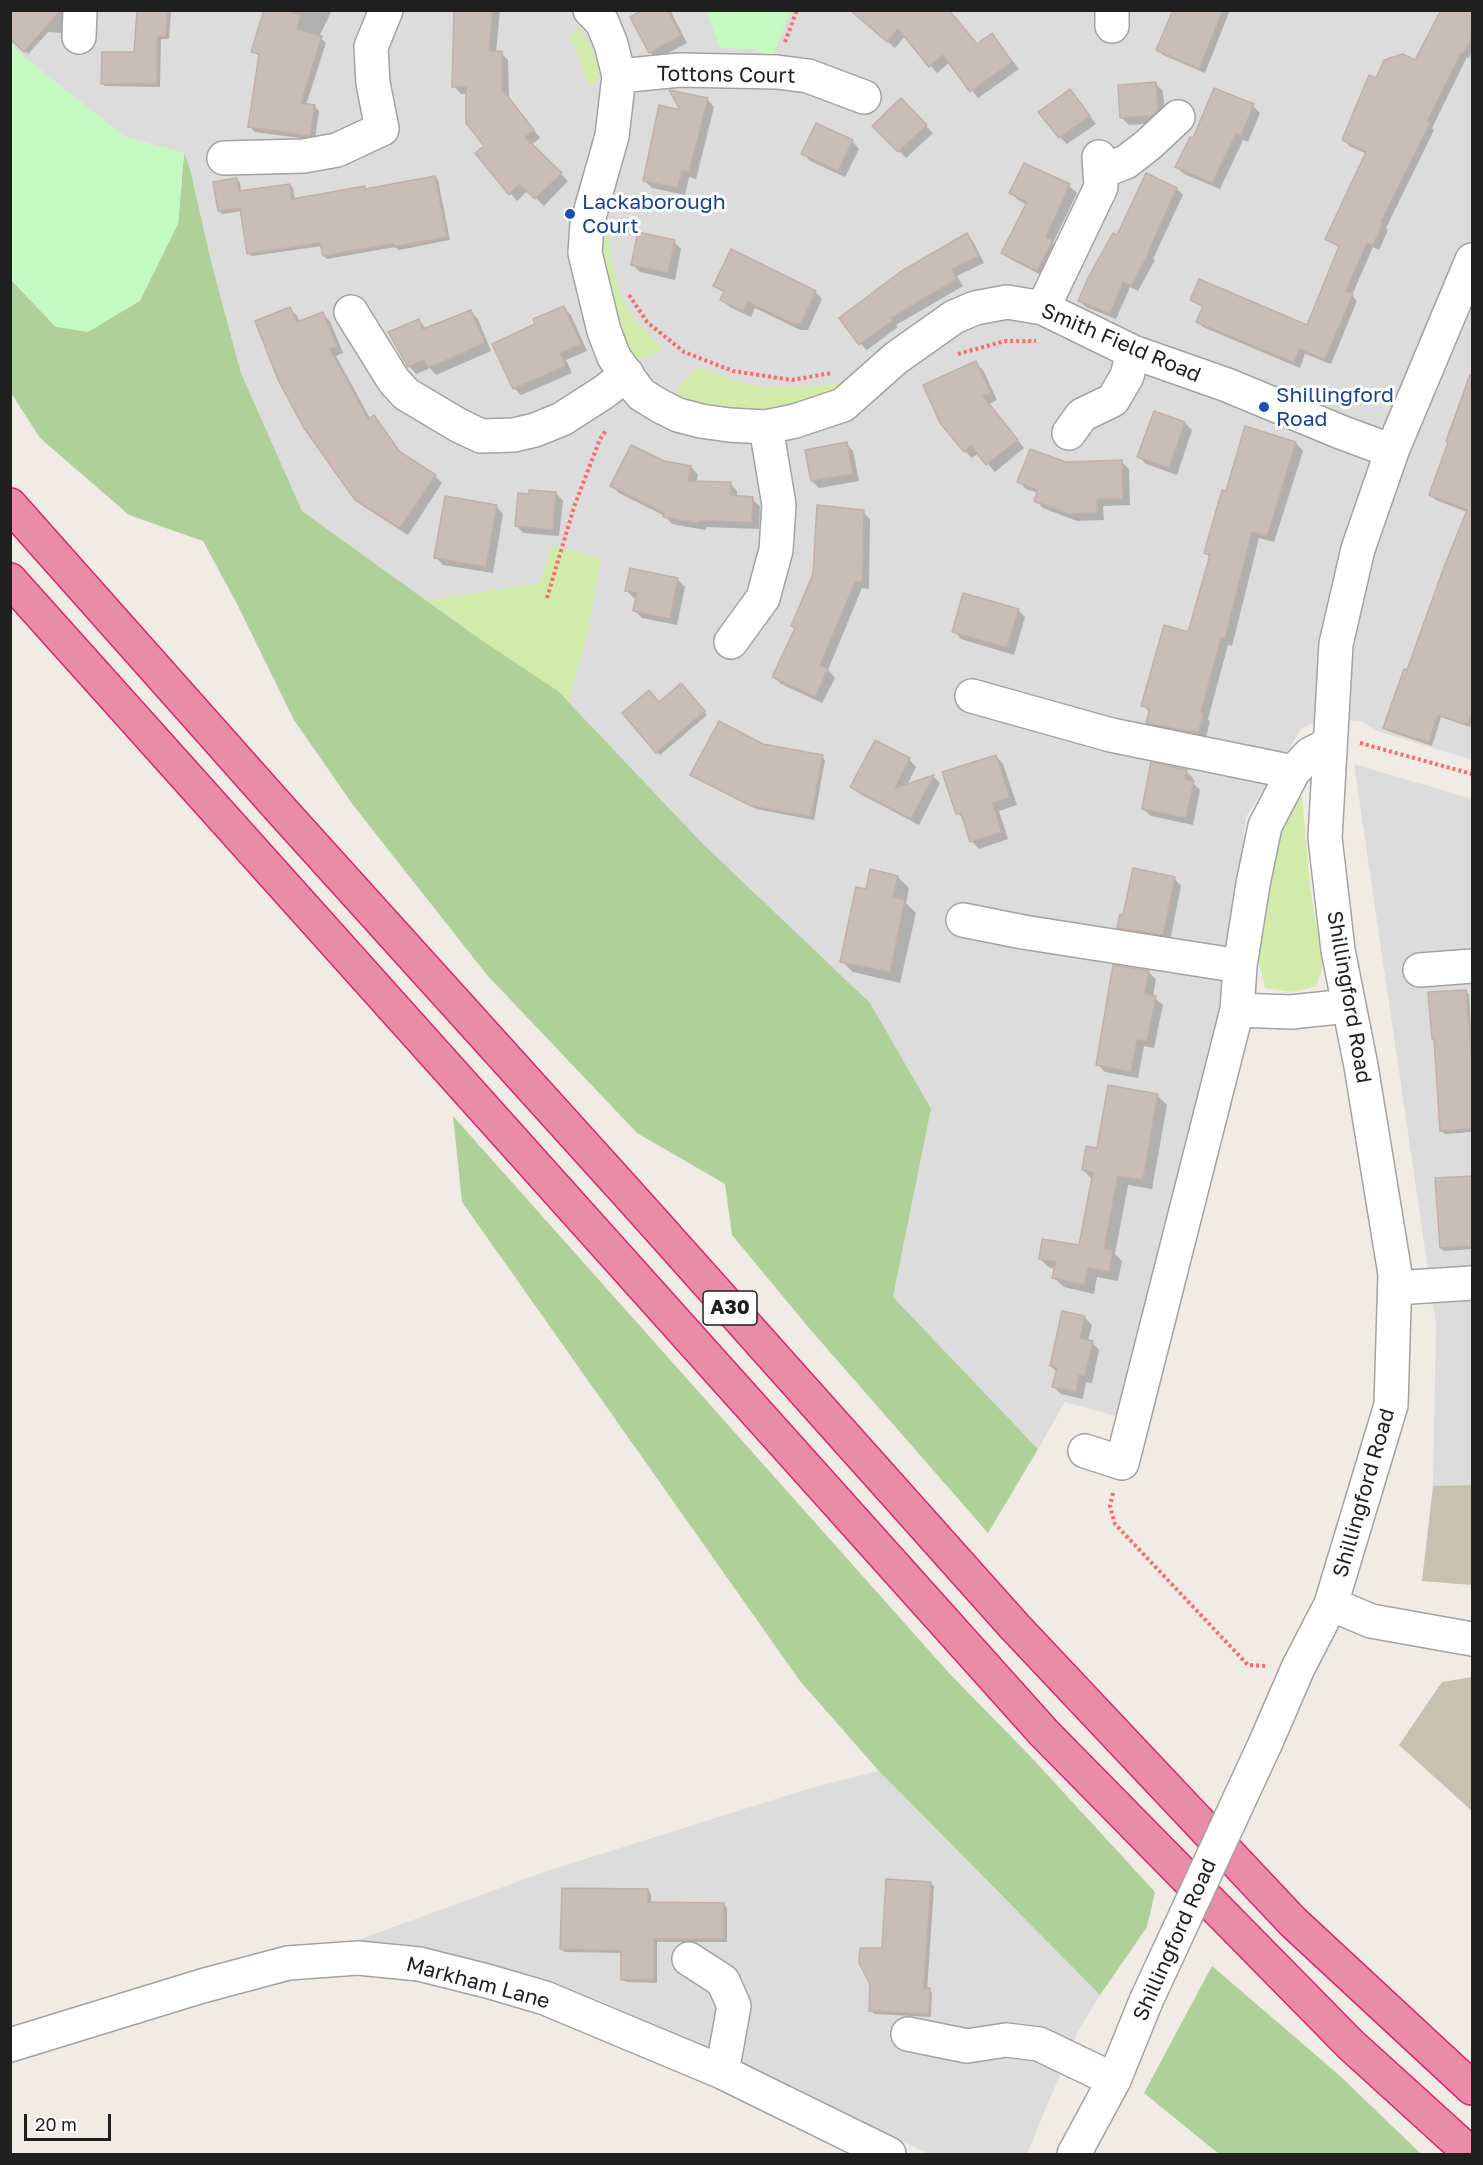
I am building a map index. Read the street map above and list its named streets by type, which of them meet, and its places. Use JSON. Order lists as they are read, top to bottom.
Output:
{
  "streets": {
    "highway": ["A30"],
    "street": [
      "Tottons Court",
      "Smith Field Road",
      "Shillingford Road",
      "Markham Lane"
    ]
  },
  "crossings": [
    ["Tottons Court", "Smith Field Road"],
    ["Smith Field Road", "Shillingford Road"]
  ],
  "places": ["Lackaborough Court", "Shillingford Road"],
  "scale_bar": "20 m"
}
